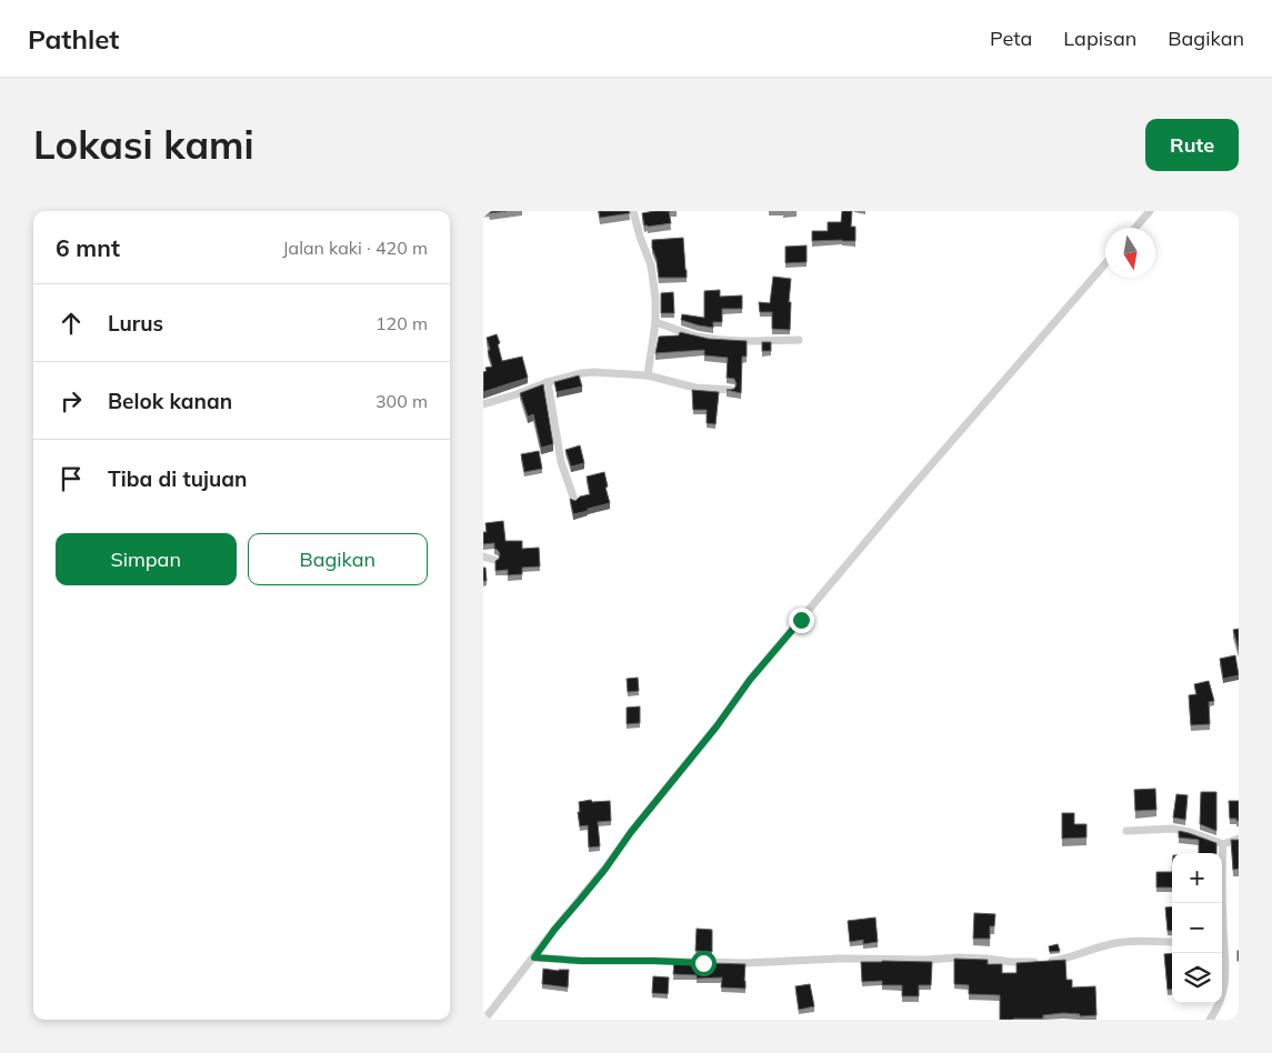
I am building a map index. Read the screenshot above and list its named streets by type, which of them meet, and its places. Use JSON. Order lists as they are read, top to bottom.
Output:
{
  "north": "bottom",
  "page": {
    "header": "Pathlet",
    "nav": ["Peta", "Lapisan", "Bagikan"],
    "buttons": [
      "Rute",
      ["Simpan", "Bagikan"]
    ],
    "title": "Lokasi kami",
    "heading": ["6 mnt", "Jalan kaki · 420 m"],
    "list": [
      ["Lurus", "120 m"],
      ["Belok kanan", "300 m"],
      "Tiba di tujuan"
    ],
    "map_buttons": ["+", "−"]
  }
}
